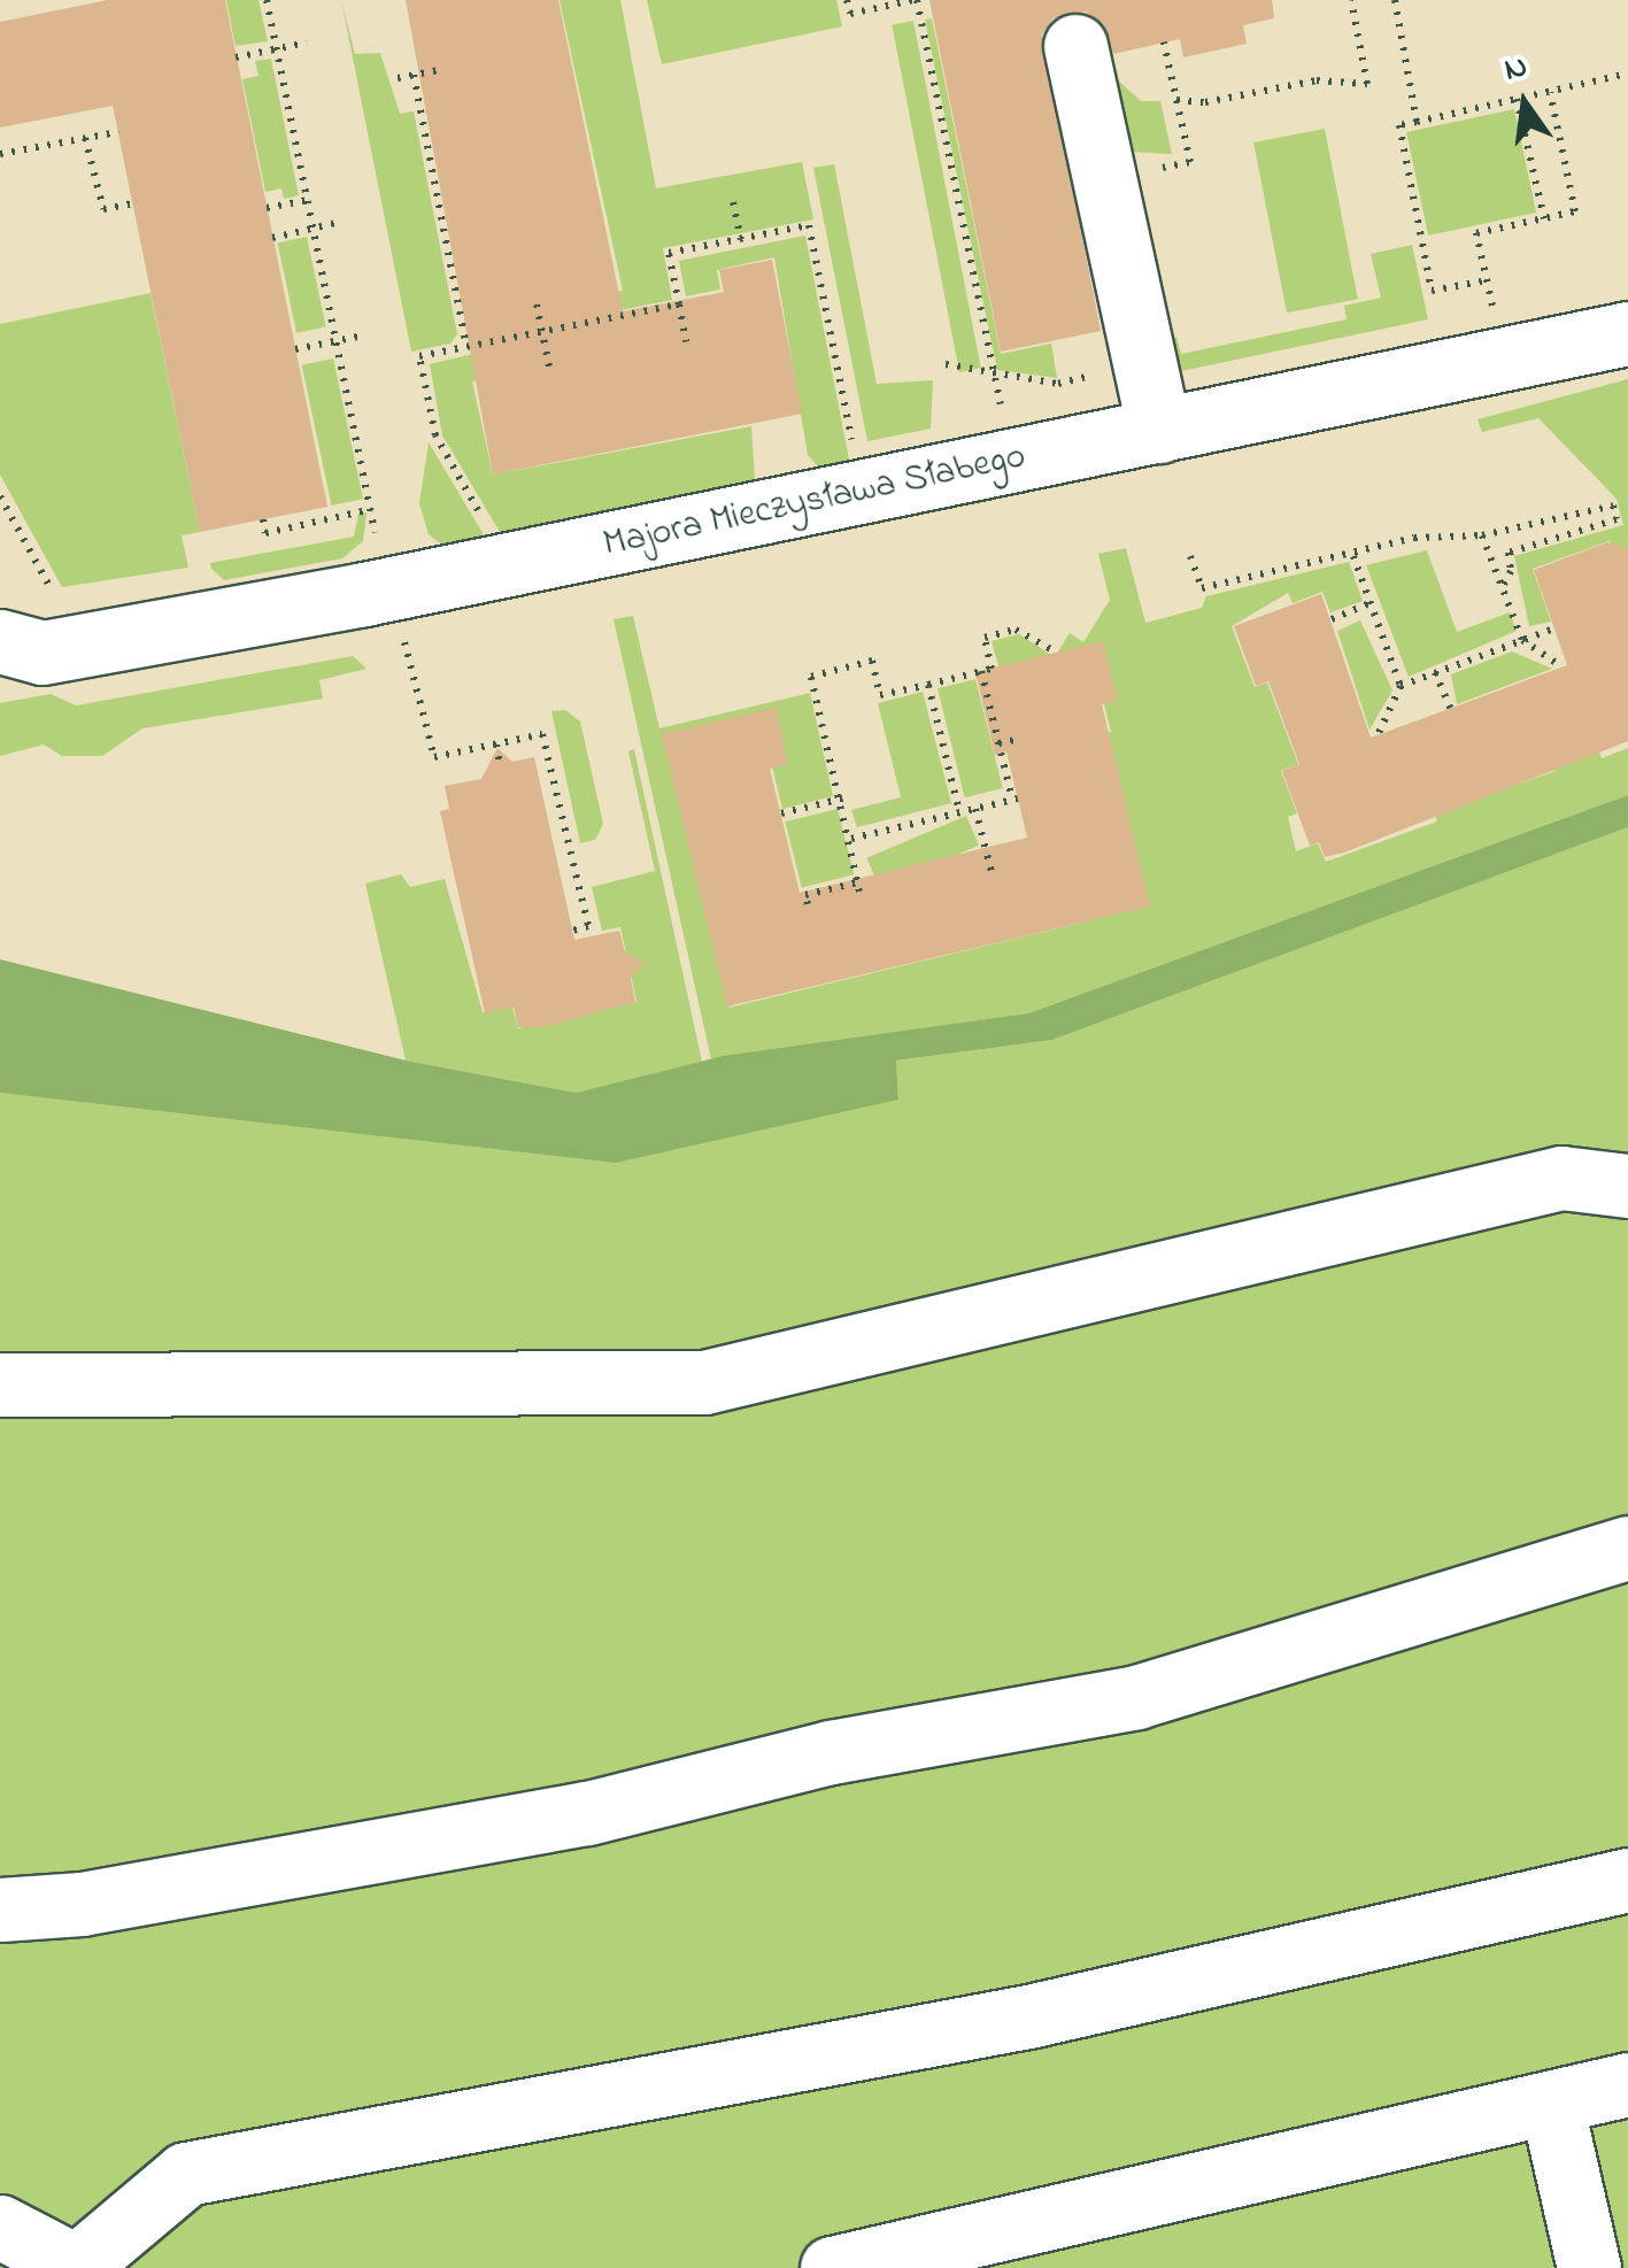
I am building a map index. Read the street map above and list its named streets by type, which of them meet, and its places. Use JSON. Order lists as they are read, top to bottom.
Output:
{
  "streets": {
    "street": ["Majora Mieczysława Słabego"]
  },
  "north": "top"
}
